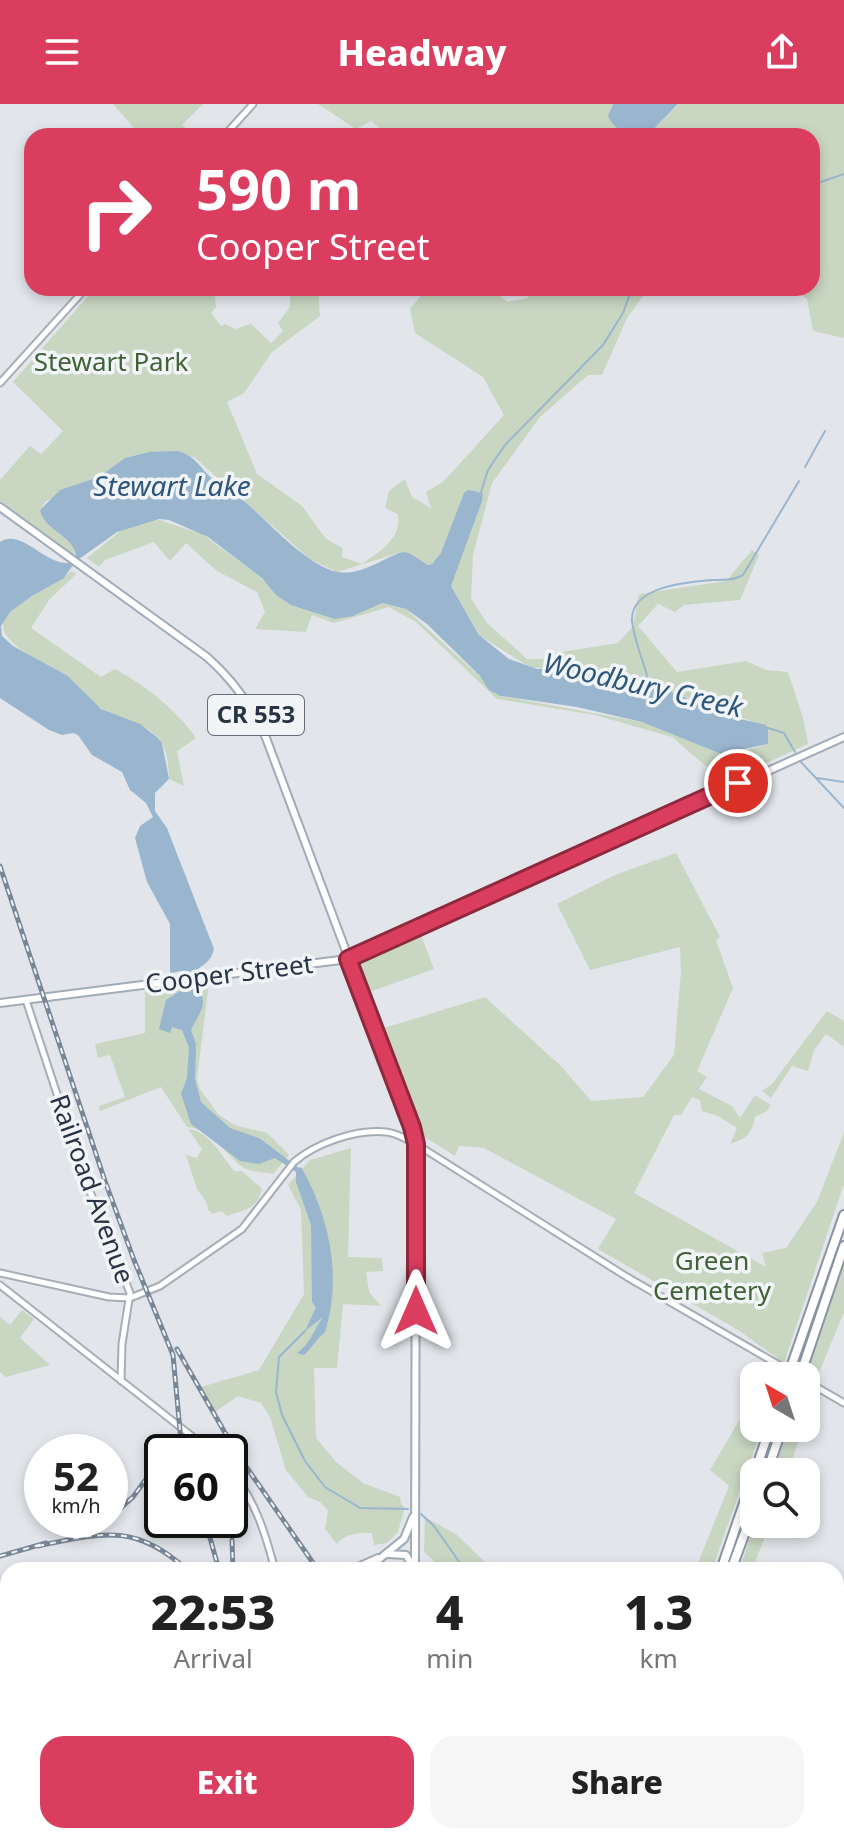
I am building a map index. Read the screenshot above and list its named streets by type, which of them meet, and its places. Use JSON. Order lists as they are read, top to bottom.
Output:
{
  "streets": {
    "main road": ["CR 553", "Cooper Street"],
    "street": ["Railroad Avenue"]
  },
  "crossings": [
    ["CR 553", "Cooper Street"],
    ["Cooper Street", "Railroad Avenue"]
  ],
  "water": ["Stewart Lake", "Woodbury Creek"],
  "parks": ["Stewart Park", "Green Cemetery"],
  "north": "top left",
  "page": {
    "header": "Headway",
    "turn": ["590 m", "Cooper Street"],
    "speed": "52 km/h",
    "limit": "60",
    "eta": [
      "22:53",
      "Arrival",
      "4",
      "min",
      "1.3",
      "km"
    ],
    "buttons": ["Exit", "Share"]
  }
}
